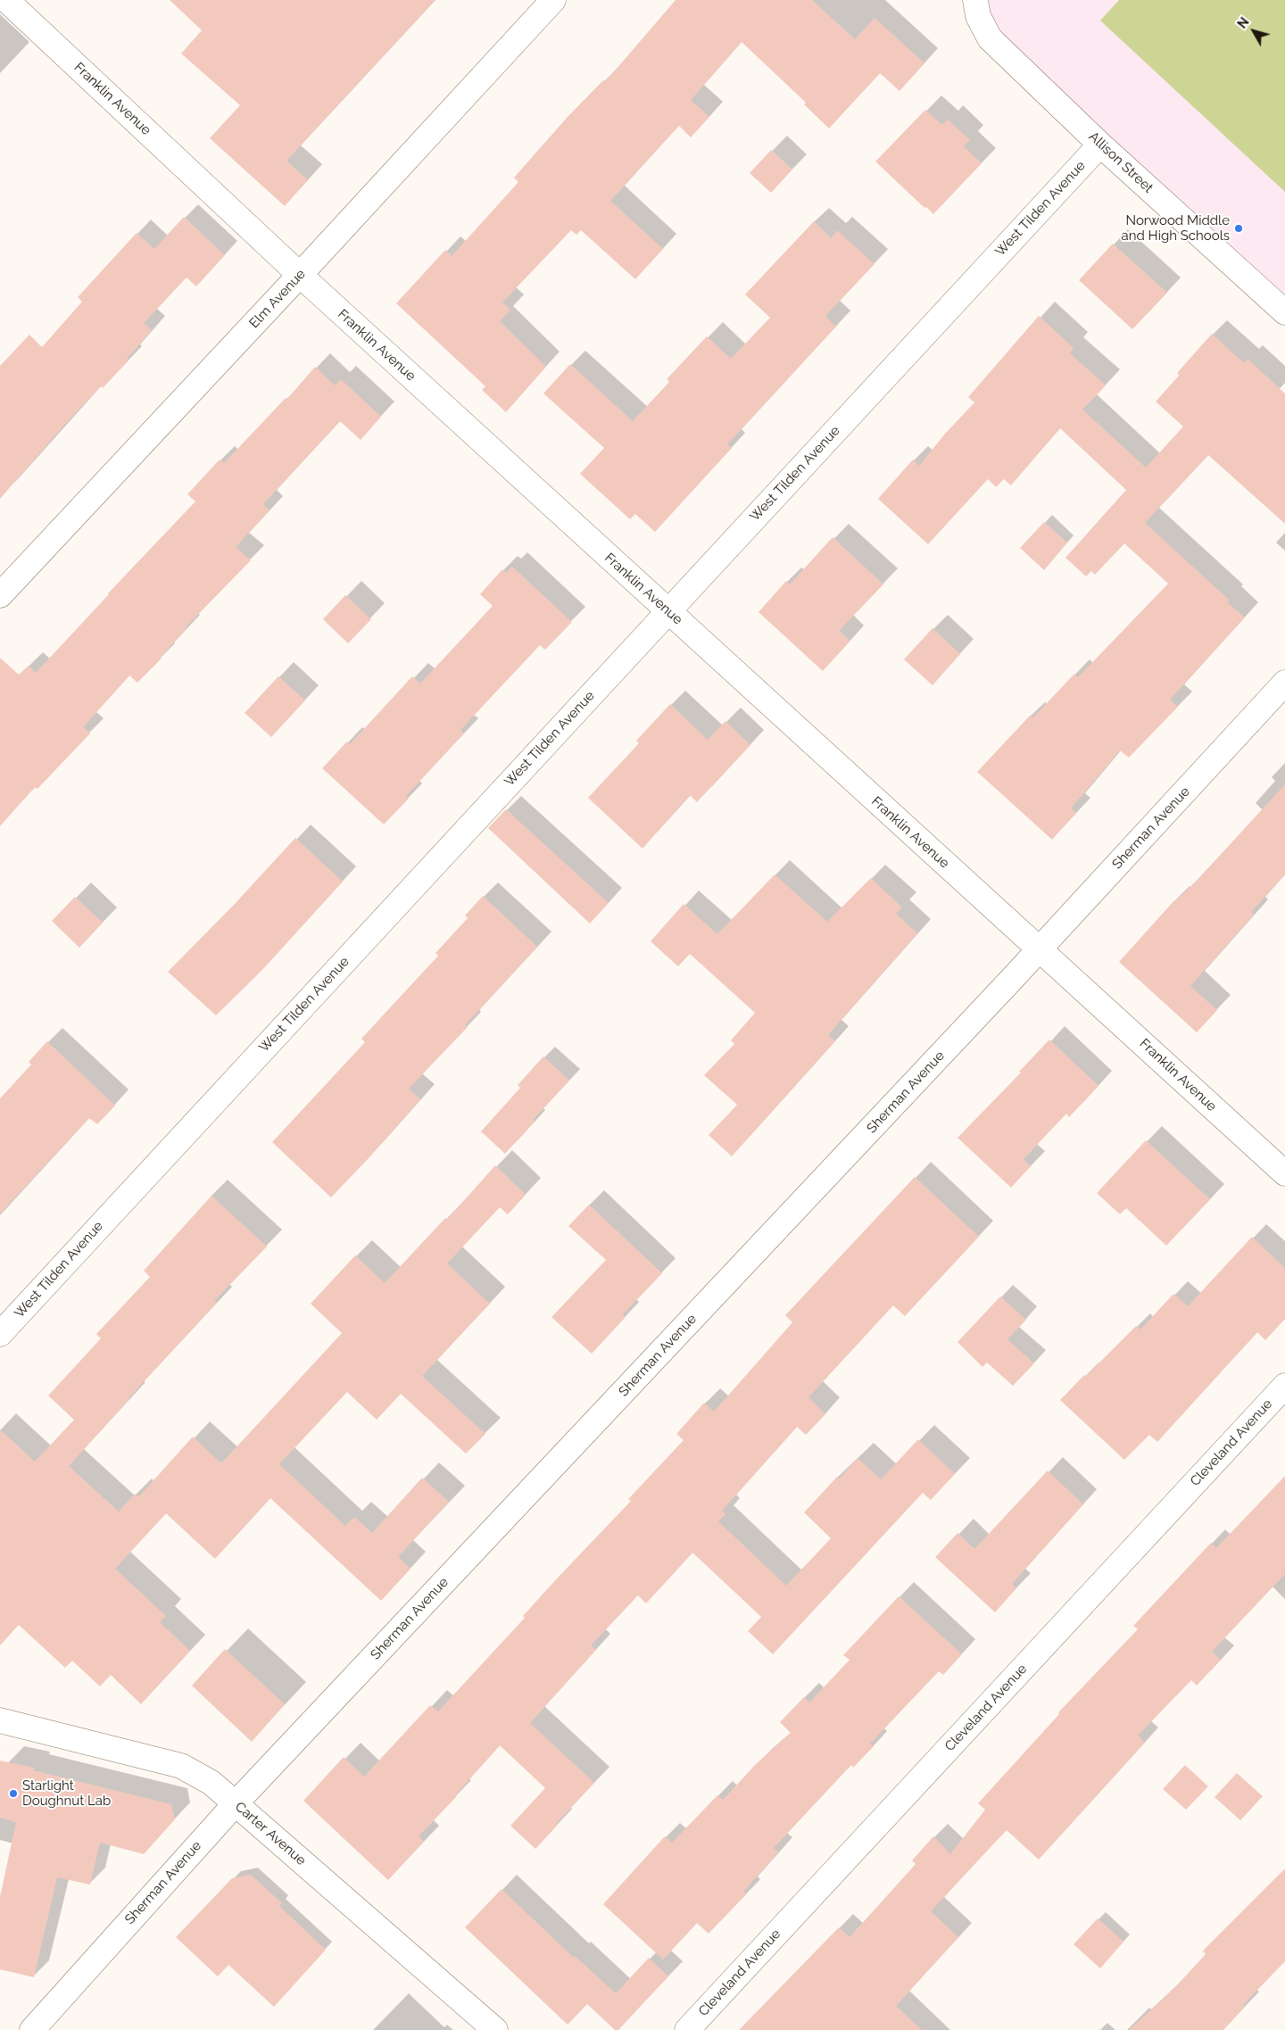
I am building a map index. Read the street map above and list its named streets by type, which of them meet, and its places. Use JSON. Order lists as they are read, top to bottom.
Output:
{
  "streets": {
    "street": [
      "Franklin Avenue",
      "Allison Street",
      "West Tilden Avenue",
      "Elm Avenue",
      "Sherman Avenue",
      "Cleveland Avenue",
      "Carter Avenue"
    ]
  },
  "crossings": [
    ["Franklin Avenue", "West Tilden Avenue"],
    ["Franklin Avenue", "Elm Avenue"],
    ["Franklin Avenue", "Sherman Avenue"],
    ["Allison Street", "West Tilden Avenue"],
    ["Sherman Avenue", "Carter Avenue"]
  ],
  "places": ["Norwood Middle and High Schools", "Starlight Doughnut Lab"],
  "north": "top left"
}
